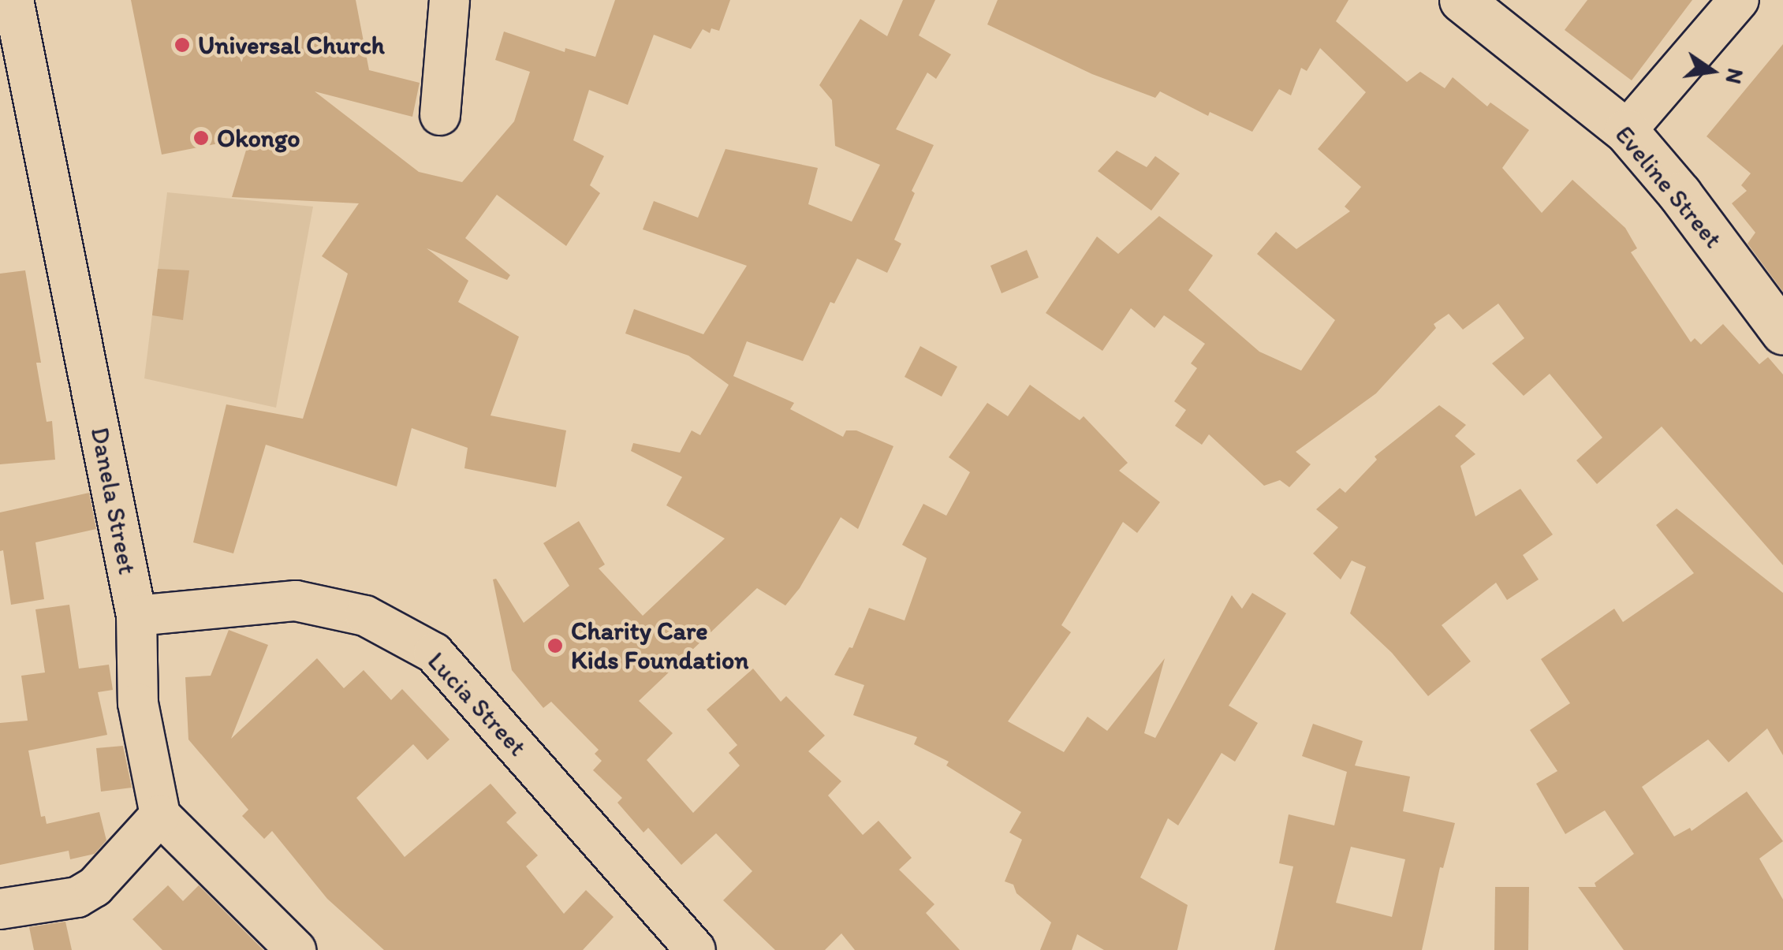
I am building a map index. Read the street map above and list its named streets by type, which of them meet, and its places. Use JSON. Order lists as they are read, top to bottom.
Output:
{
  "streets": {
    "street": ["Eveline Street", "Danela Street", "Lucia Street"]
  },
  "crossings": [
    ["Danela Street", "Lucia Street"]
  ],
  "places": ["Universal Church", "Okongo", "Charity Care Kids Foundation"],
  "north": "right"
}
